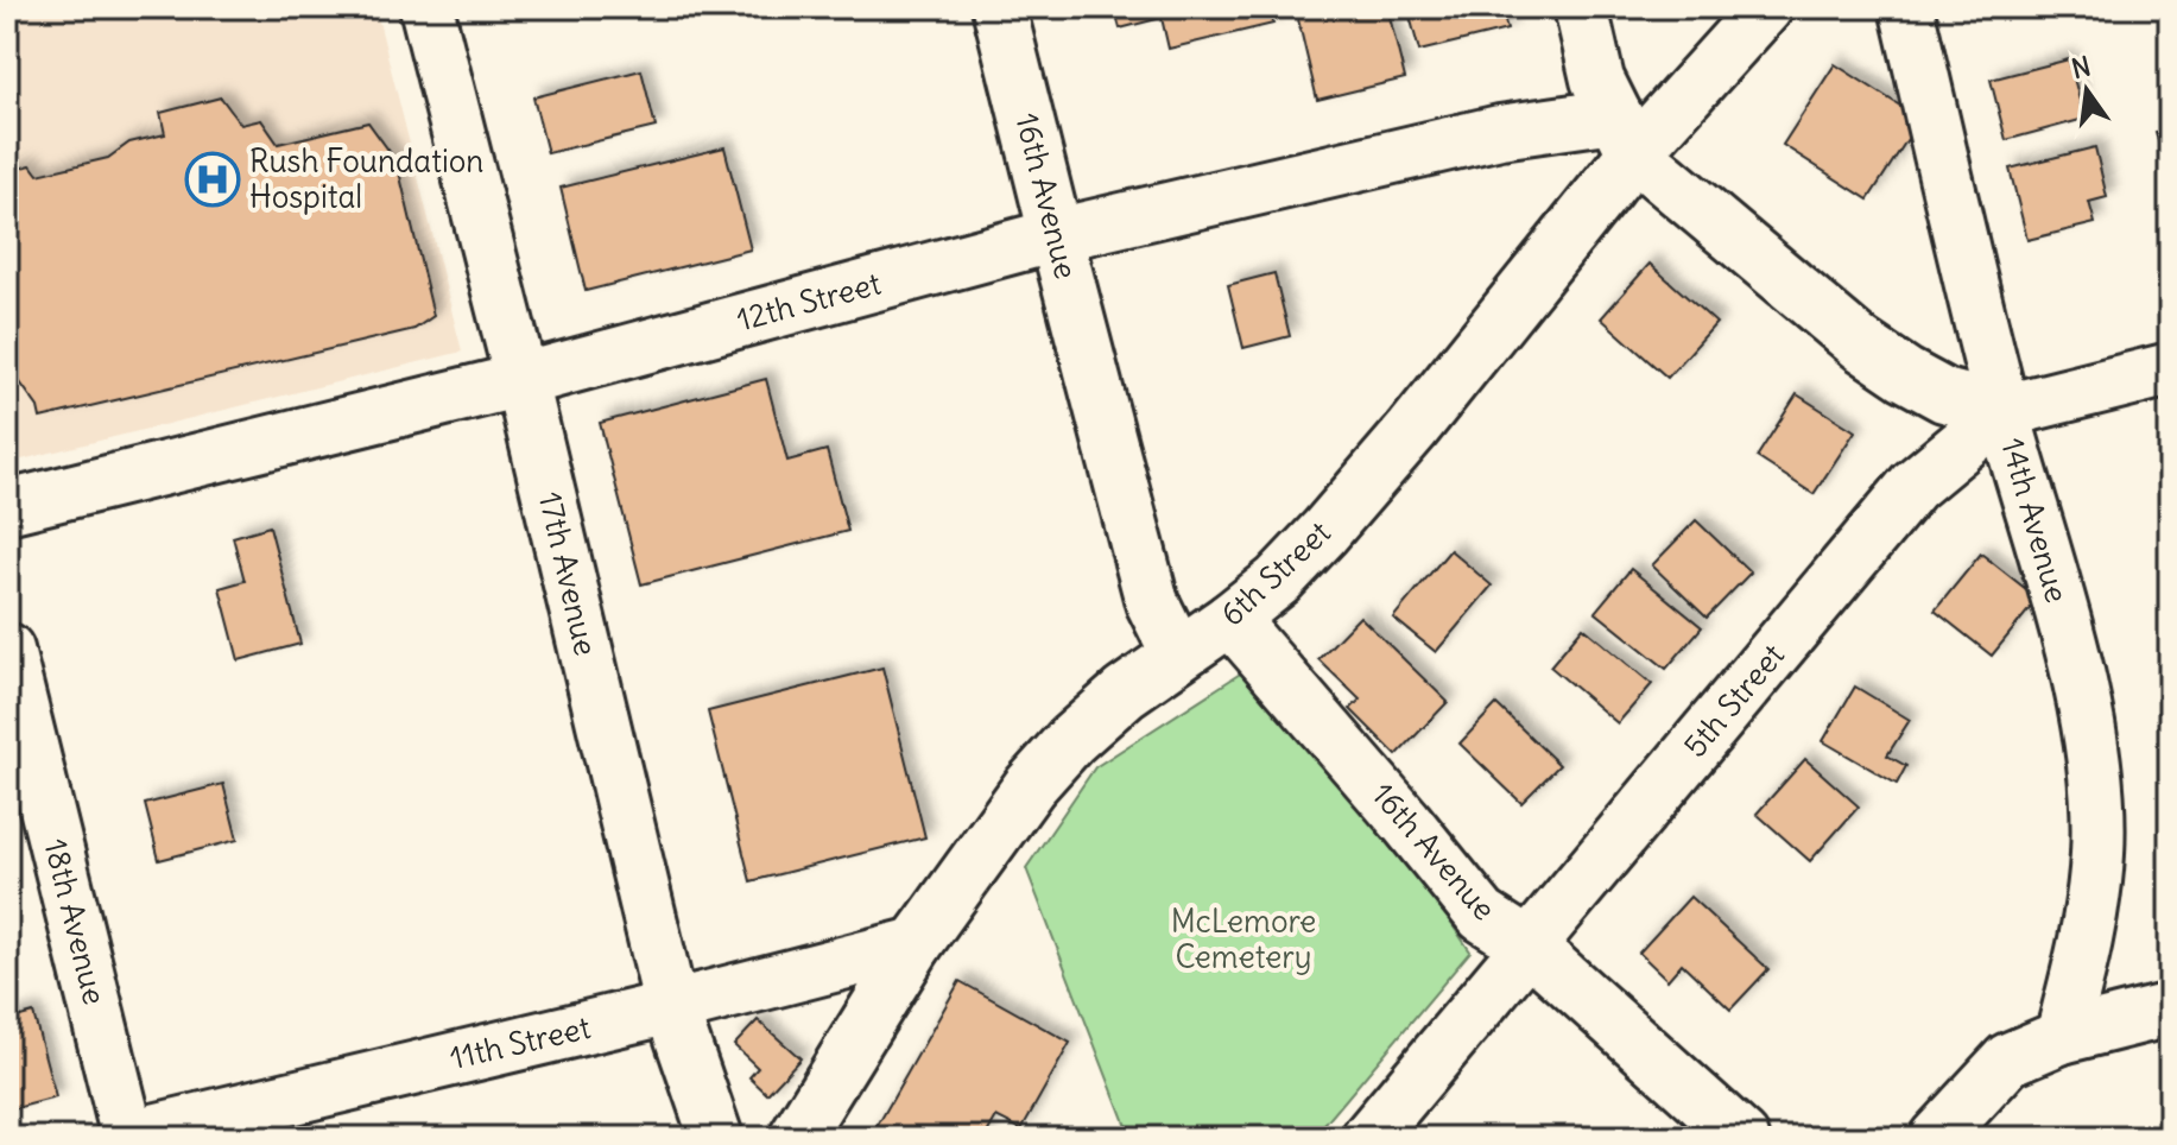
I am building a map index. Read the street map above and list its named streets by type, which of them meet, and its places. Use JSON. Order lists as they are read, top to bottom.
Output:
{
  "streets": {
    "street": [
      "16th Avenue",
      "12th Street",
      "14th Avenue",
      "17th Avenue",
      "6th Street",
      "5th Street",
      "18th Avenue",
      "11th Street"
    ]
  },
  "crossings": [
    ["16th Avenue", "12th Street"],
    ["16th Avenue", "6th Street"],
    ["16th Avenue", "5th Street"],
    ["12th Street", "17th Avenue"],
    ["12th Street", "6th Street"],
    ["14th Avenue", "5th Street"],
    ["17th Avenue", "11th Street"],
    ["6th Street", "11th Street"],
    ["18th Avenue", "11th Street"]
  ],
  "parks": ["McLemore Cemetery"],
  "places": {
    "hospital": ["Rush Foundation Hospital"]
  },
  "north": "top"
}
